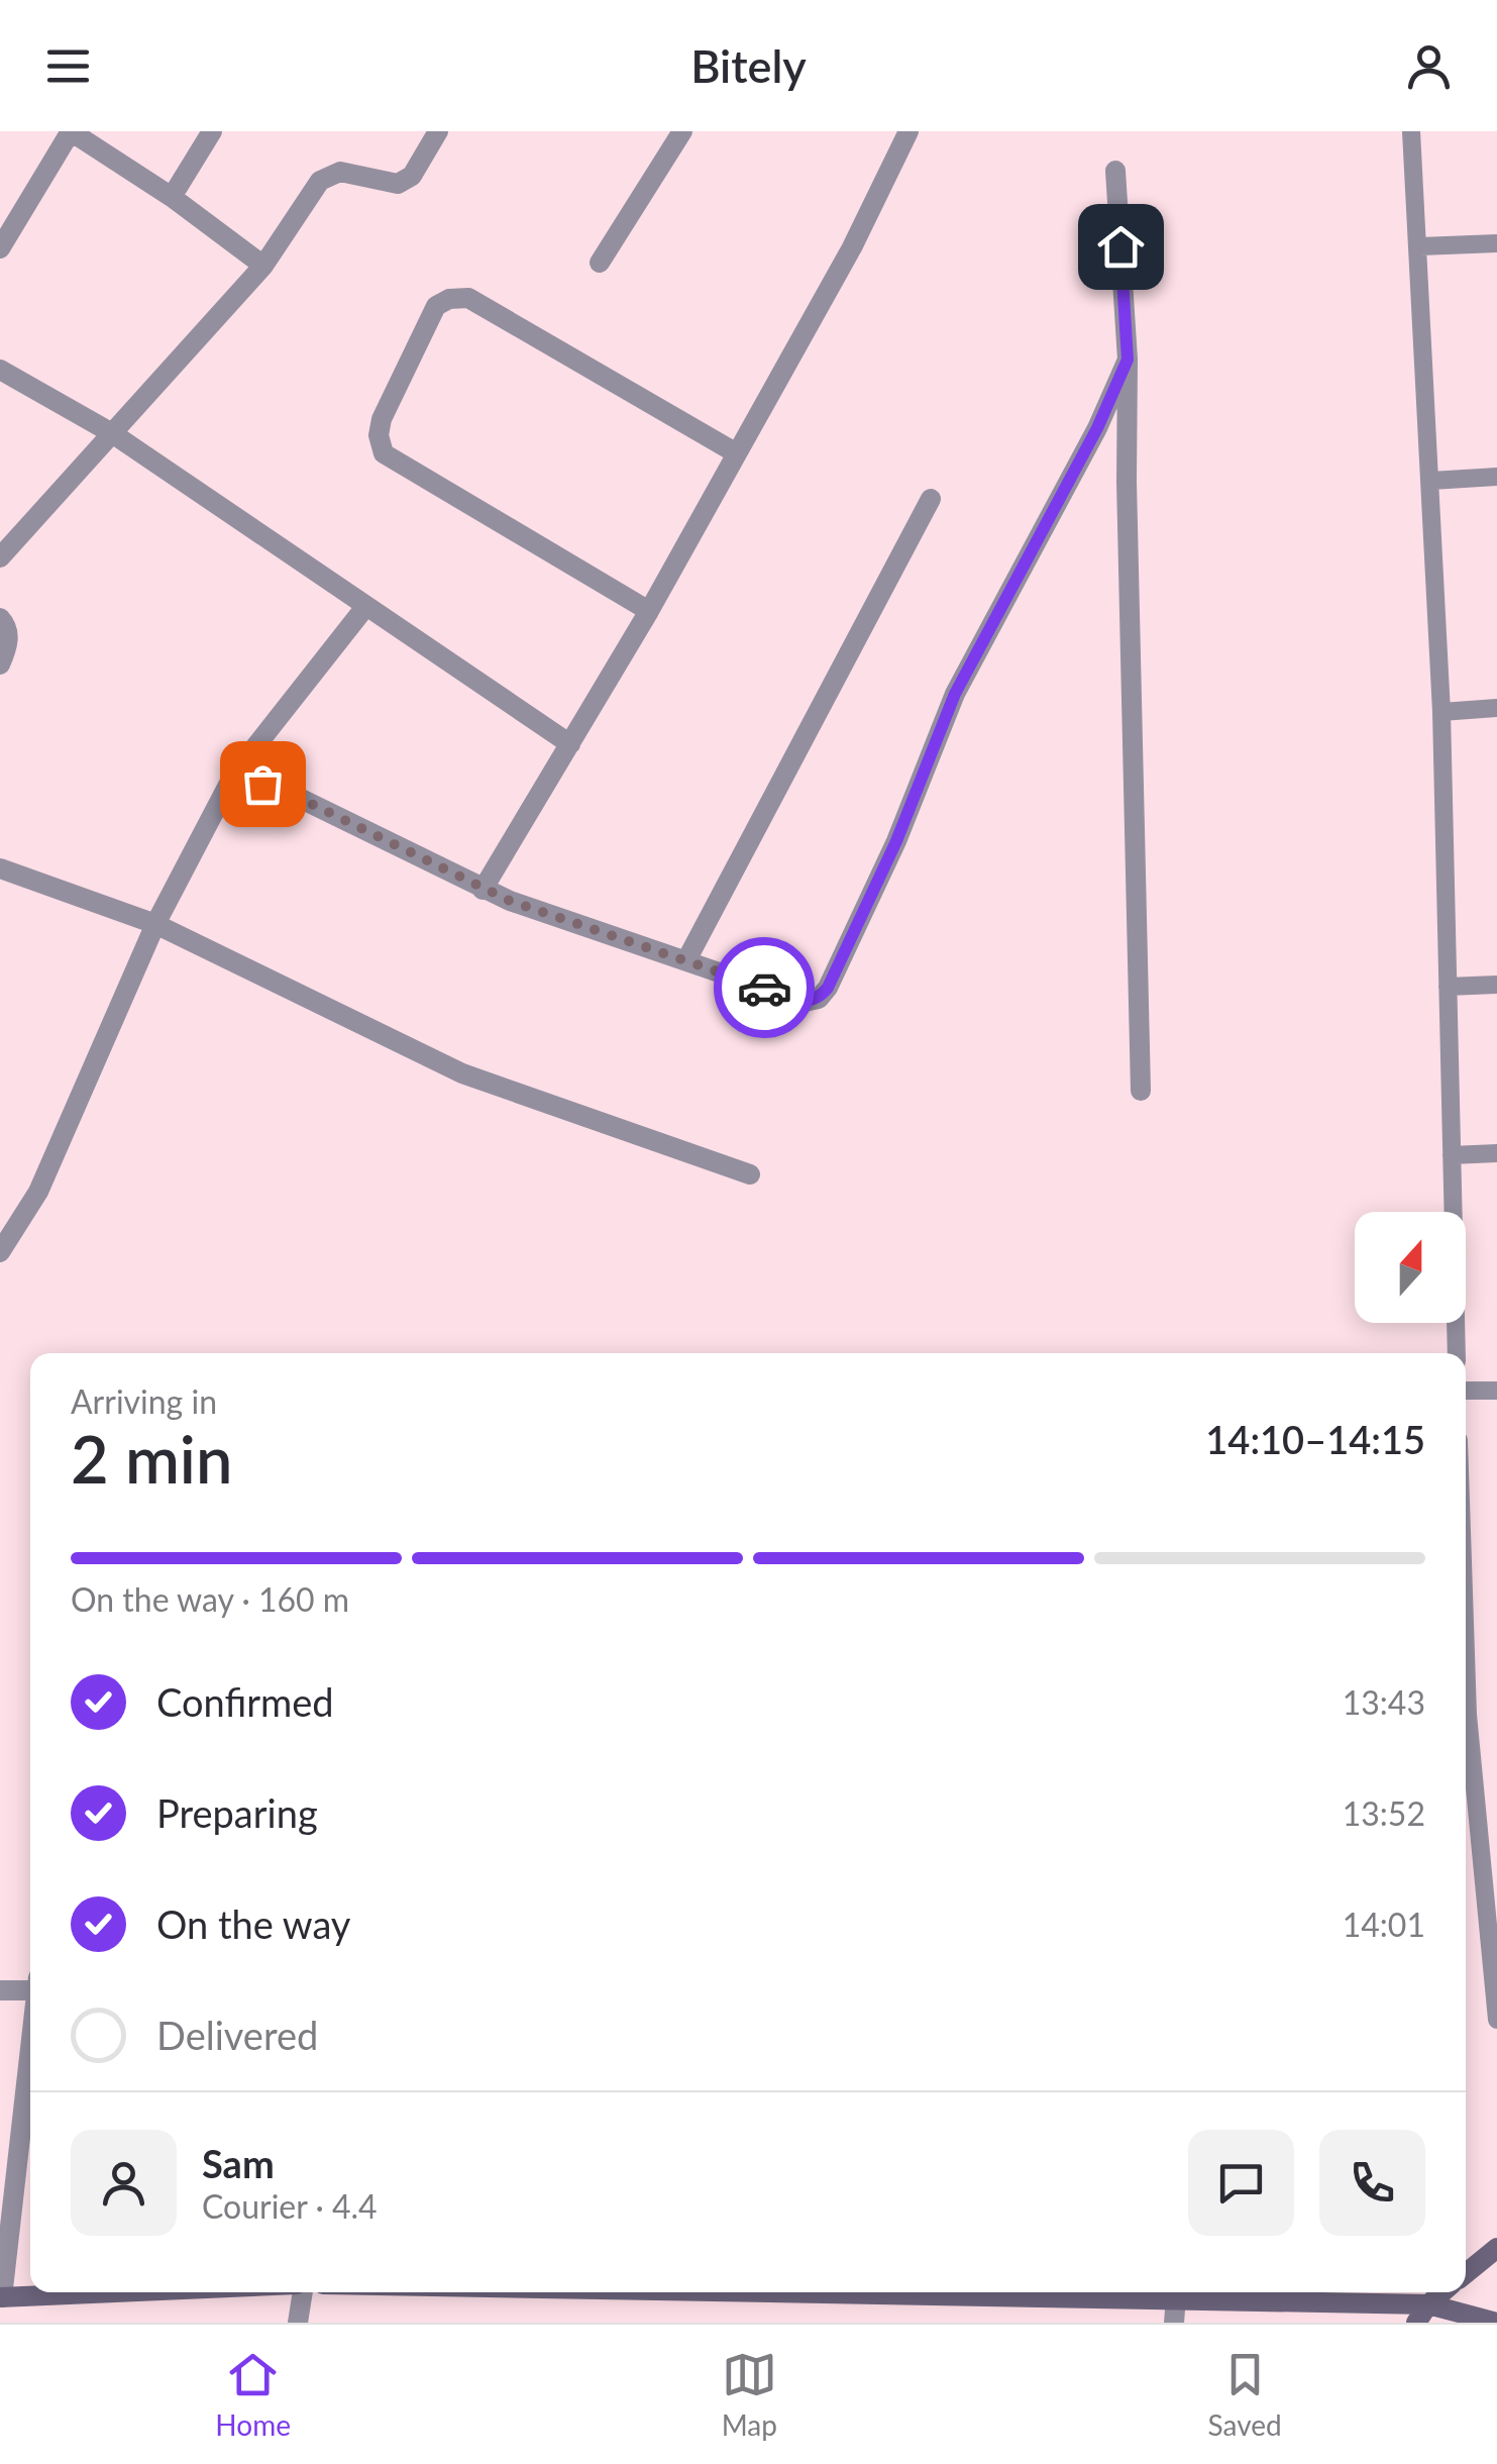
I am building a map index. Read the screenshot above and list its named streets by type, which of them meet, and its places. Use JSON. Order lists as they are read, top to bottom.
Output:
{
  "north": "top",
  "page": {
    "header": "Bitely",
    "heading": ["2 min", "Arriving in", "14:10–14:15"],
    "panel": ["Sam", "Courier · 4.4"],
    "bar": "On the way · 160 m",
    "list": [
      ["Confirmed", "13:43"],
      ["Preparing", "13:52"],
      ["On the way", "14:01"],
      "Delivered"
    ],
    "tabs": ["Home", "Map", "Saved"]
  }
}
